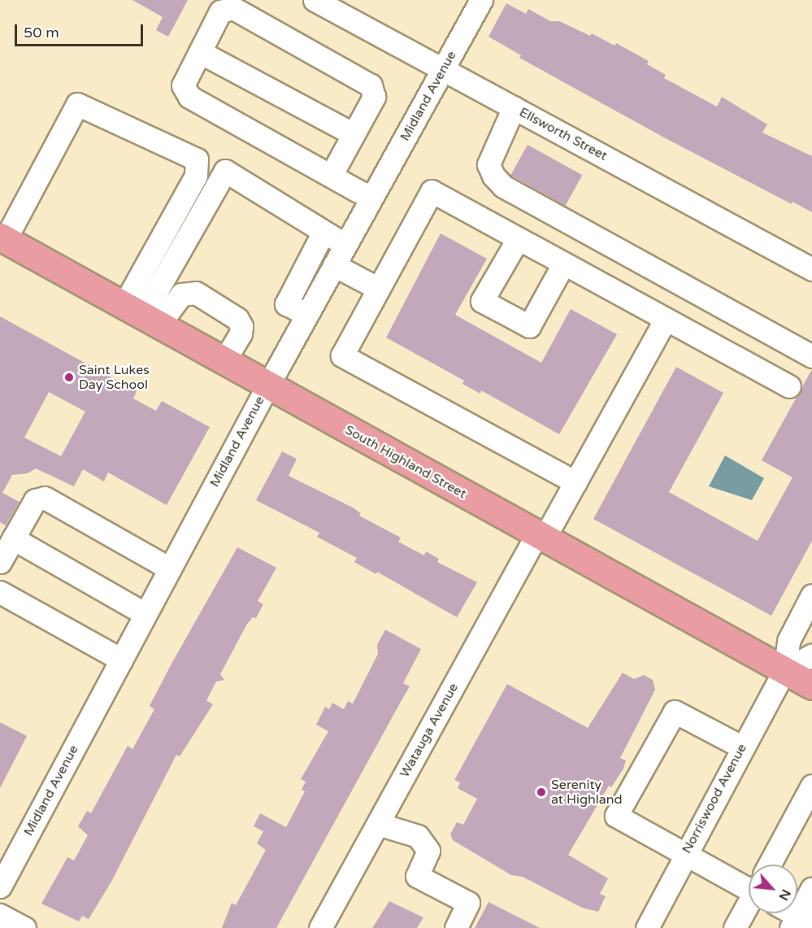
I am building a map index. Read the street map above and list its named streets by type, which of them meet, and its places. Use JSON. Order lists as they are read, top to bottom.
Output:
{
  "streets": {
    "main road": ["South Highland Street"],
    "street": [
      "Midland Avenue",
      "Ellsworth Street",
      "Watauga Avenue",
      "Norriswood Avenue"
    ]
  },
  "crossings": [
    ["Midland Avenue", "Ellsworth Street"],
    ["Midland Avenue", "South Highland Street"],
    ["South Highland Street", "Watauga Avenue"],
    ["South Highland Street", "Norriswood Avenue"]
  ],
  "places": ["Saint Lukes Day School", "Serenity at Highland"],
  "scale_bar": "50 m",
  "north": "bottom right"
}
